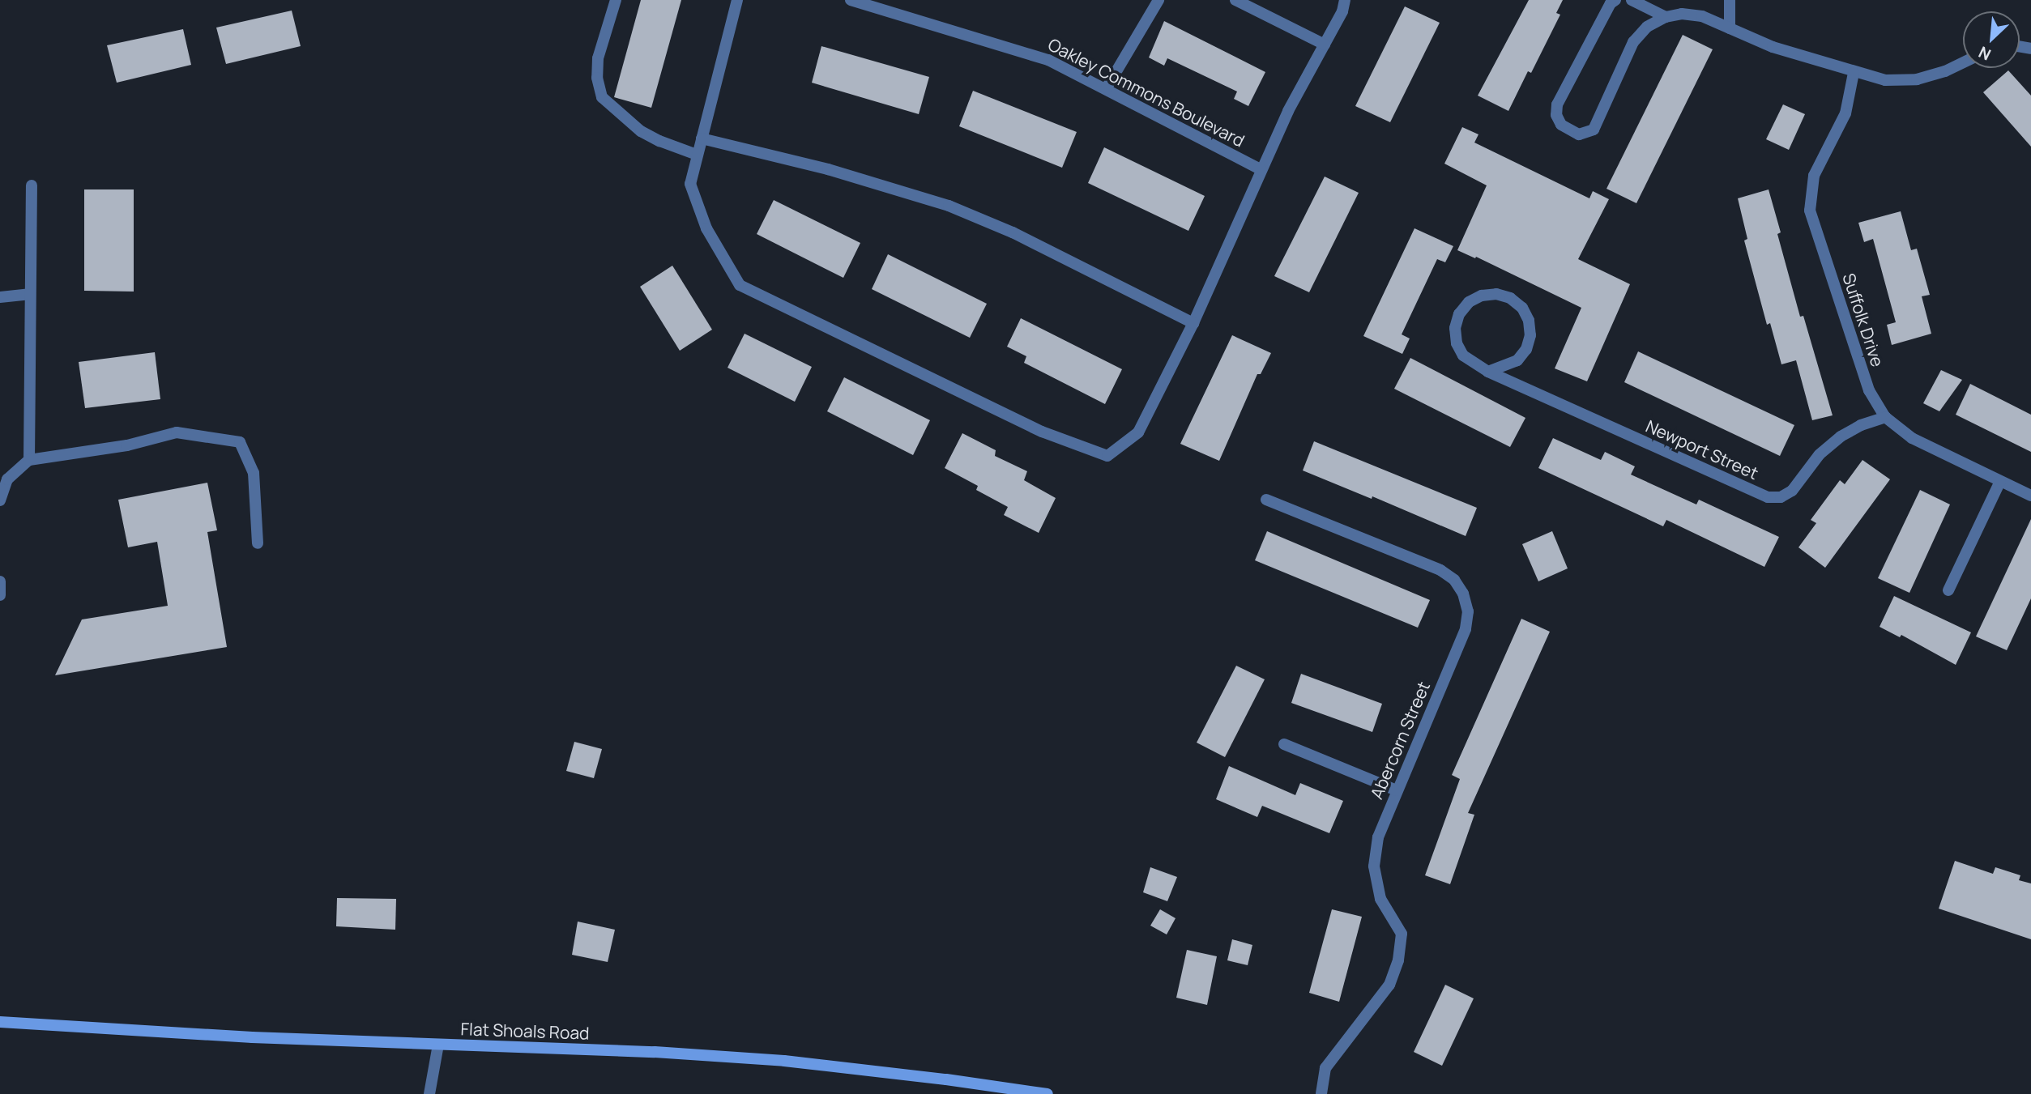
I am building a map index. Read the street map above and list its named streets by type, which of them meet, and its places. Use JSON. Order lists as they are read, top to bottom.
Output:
{
  "streets": {
    "street": [
      "Oakley Commons Boulevard",
      "Suffolk Drive",
      "Newport Street",
      "Abercorn Street",
      "Flat Shoals Road"
    ]
  },
  "crossings": [
    ["Suffolk Drive", "Newport Street"]
  ],
  "north": "bottom left"
}
